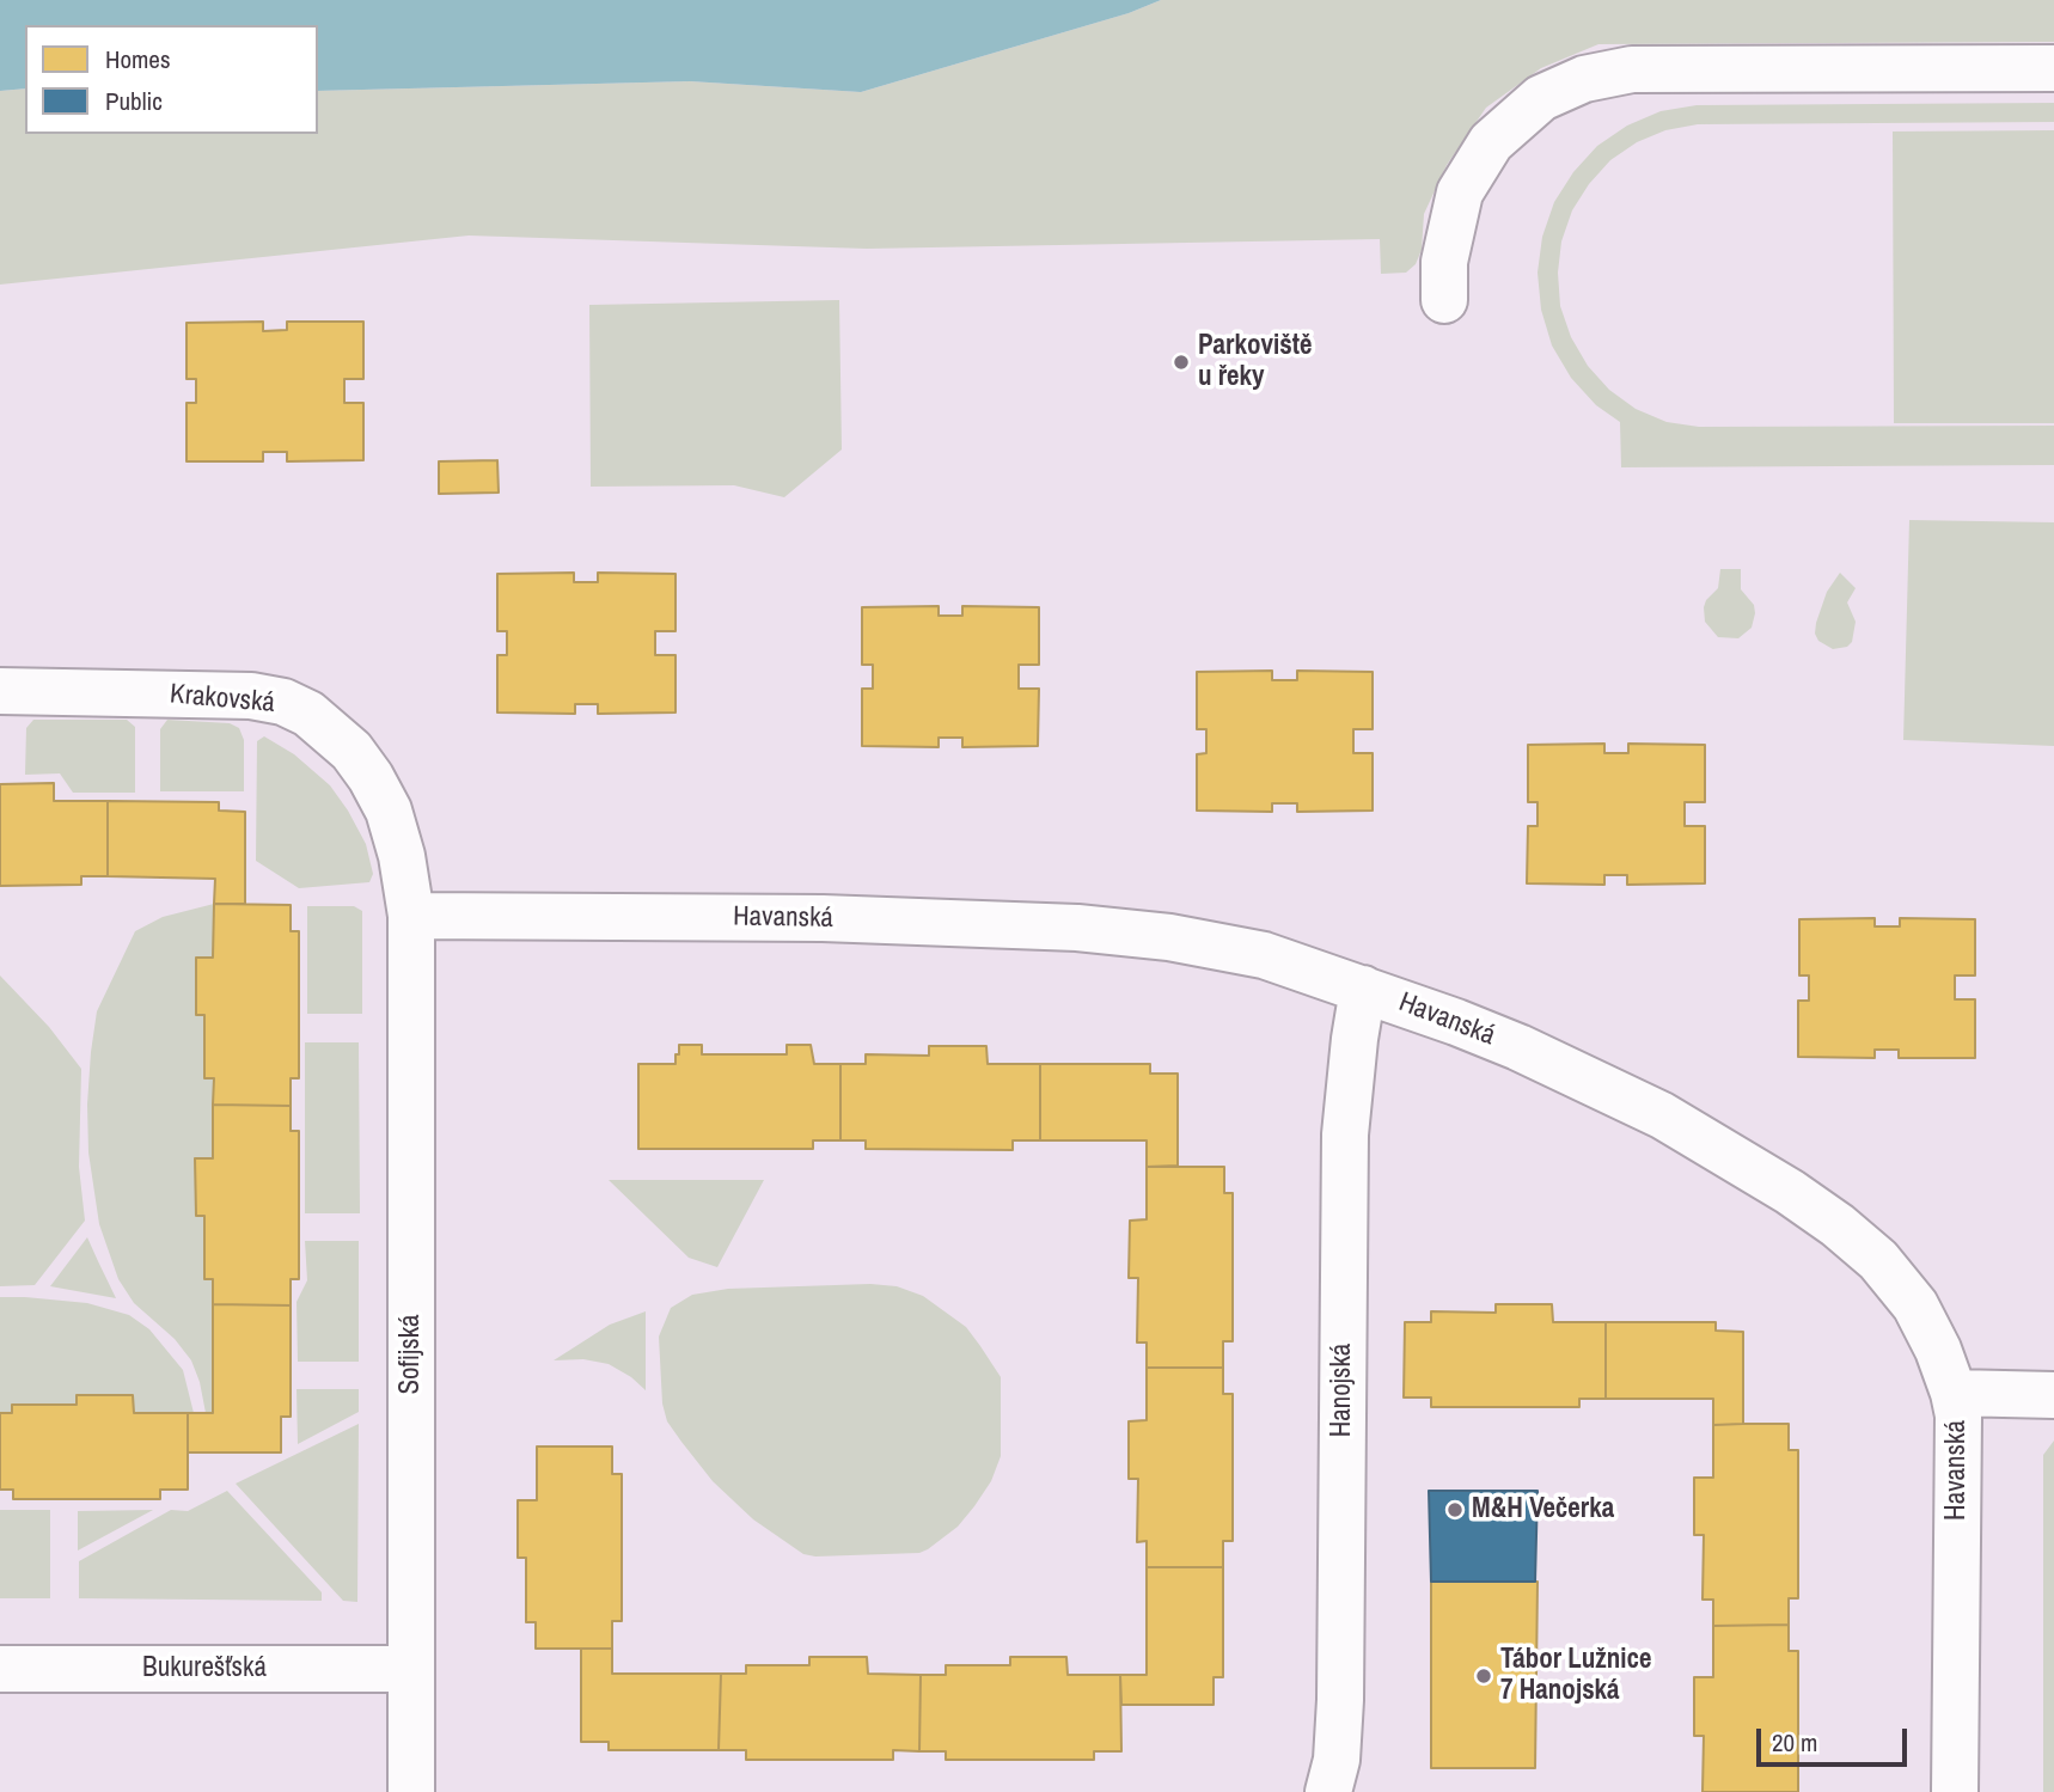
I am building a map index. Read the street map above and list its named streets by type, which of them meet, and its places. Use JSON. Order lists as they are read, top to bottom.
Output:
{
  "streets": {
    "street": [
      "Krakovská",
      "Havanská",
      "Sofijská",
      "Hanojská",
      "Bukurešťská"
    ]
  },
  "crossings": [
    ["Krakovská", "Havanská"],
    ["Krakovská", "Sofijská"],
    ["Havanská", "Sofijská"],
    ["Havanská", "Hanojská"],
    ["Sofijská", "Bukurešťská"]
  ],
  "places": ["Parkoviště u řeky", "M&H Večerka", "Tábor Lužnice 7 Hanojská"],
  "legend": ["Homes", "Public"],
  "scale_bar": "20 m"
}
